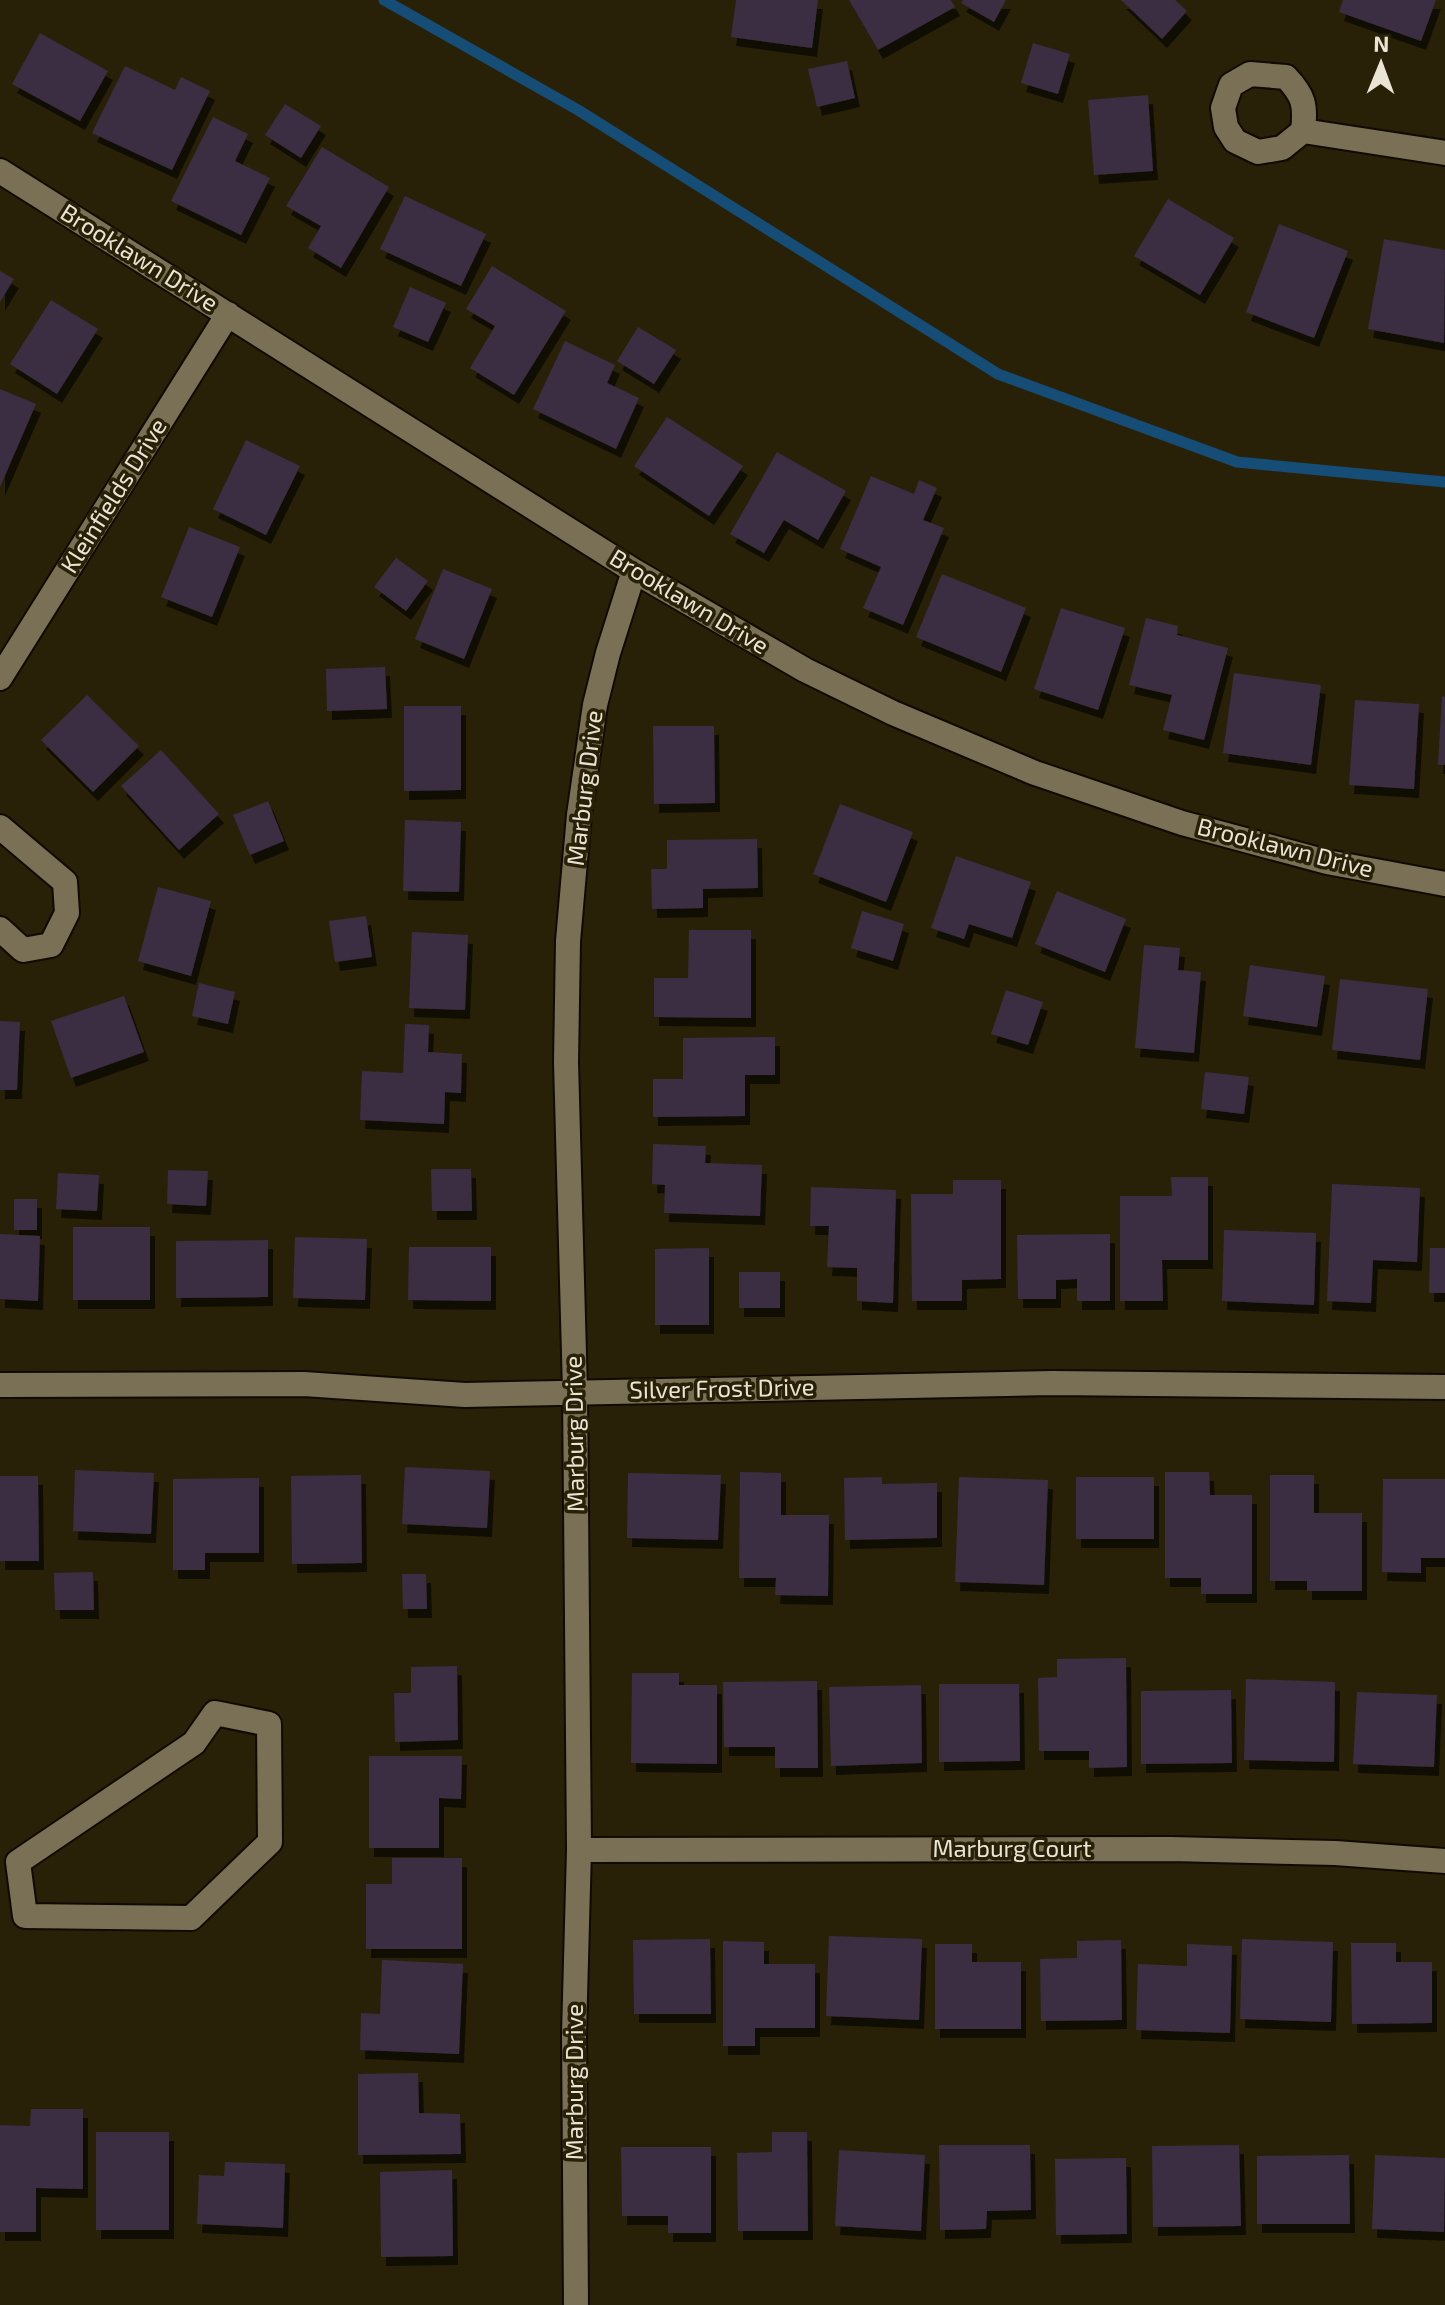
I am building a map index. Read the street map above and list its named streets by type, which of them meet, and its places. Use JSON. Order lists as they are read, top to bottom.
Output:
{
  "streets": {
    "street": [
      "Brooklawn Drive",
      "Kleinfields Drive",
      "Marburg Drive",
      "Silver Frost Drive",
      "Marburg Court"
    ]
  },
  "crossings": [
    ["Brooklawn Drive", "Kleinfields Drive"],
    ["Brooklawn Drive", "Marburg Drive"],
    ["Marburg Drive", "Silver Frost Drive"],
    ["Marburg Drive", "Marburg Court"]
  ],
  "north": "top"
}
